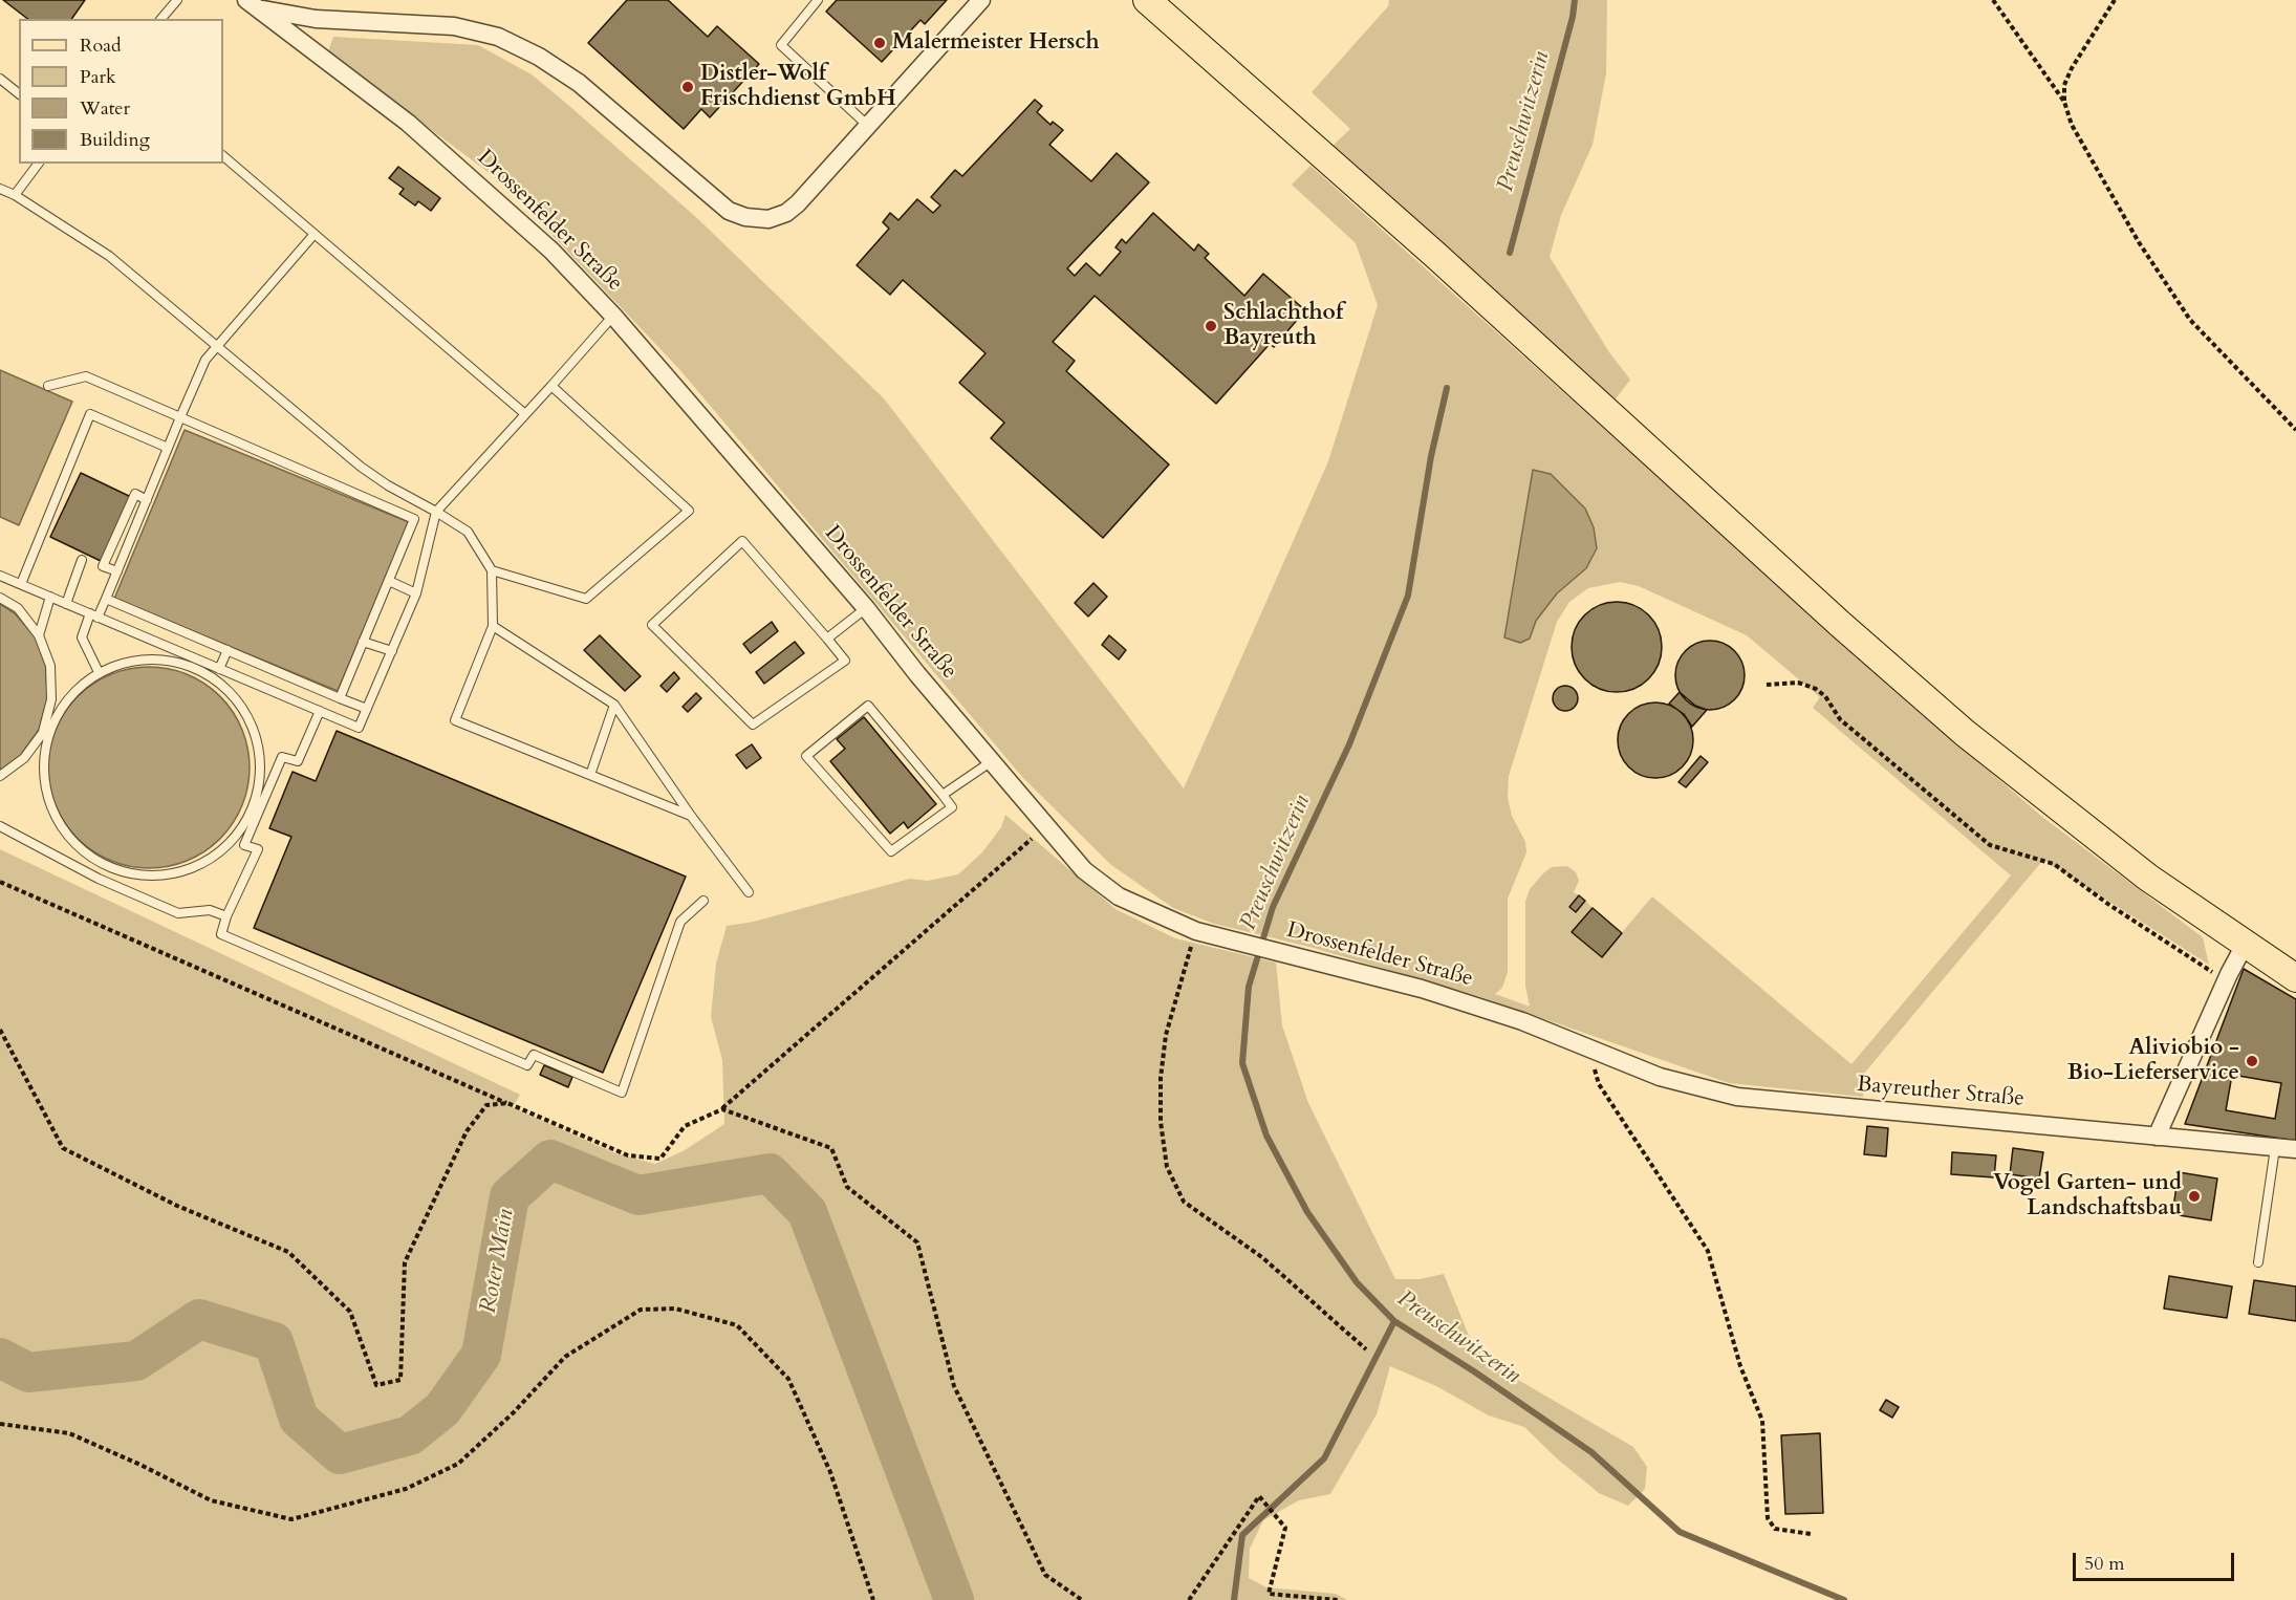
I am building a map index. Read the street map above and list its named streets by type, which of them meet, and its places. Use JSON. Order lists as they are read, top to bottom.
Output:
{
  "streets": {
    "street": ["Drossenfelder Straße", "Bayreuther Straße"]
  },
  "crossings": [
    ["Drossenfelder Straße", "Bayreuther Straße"]
  ],
  "water": ["Preuschwitzerin", "Roter Main"],
  "places": [
    "Malermeister Hersch",
    "Distler-Wolf Frischdienst GmbH",
    "Schlachthof Bayreuth",
    "Aliviobio - Bio-Lieferservice",
    "Vogel Garten- und Landschaftsbau"
  ],
  "legend": [
    "Road",
    "Park",
    "Water",
    "Building"
  ],
  "scale_bar": "50 m"
}
